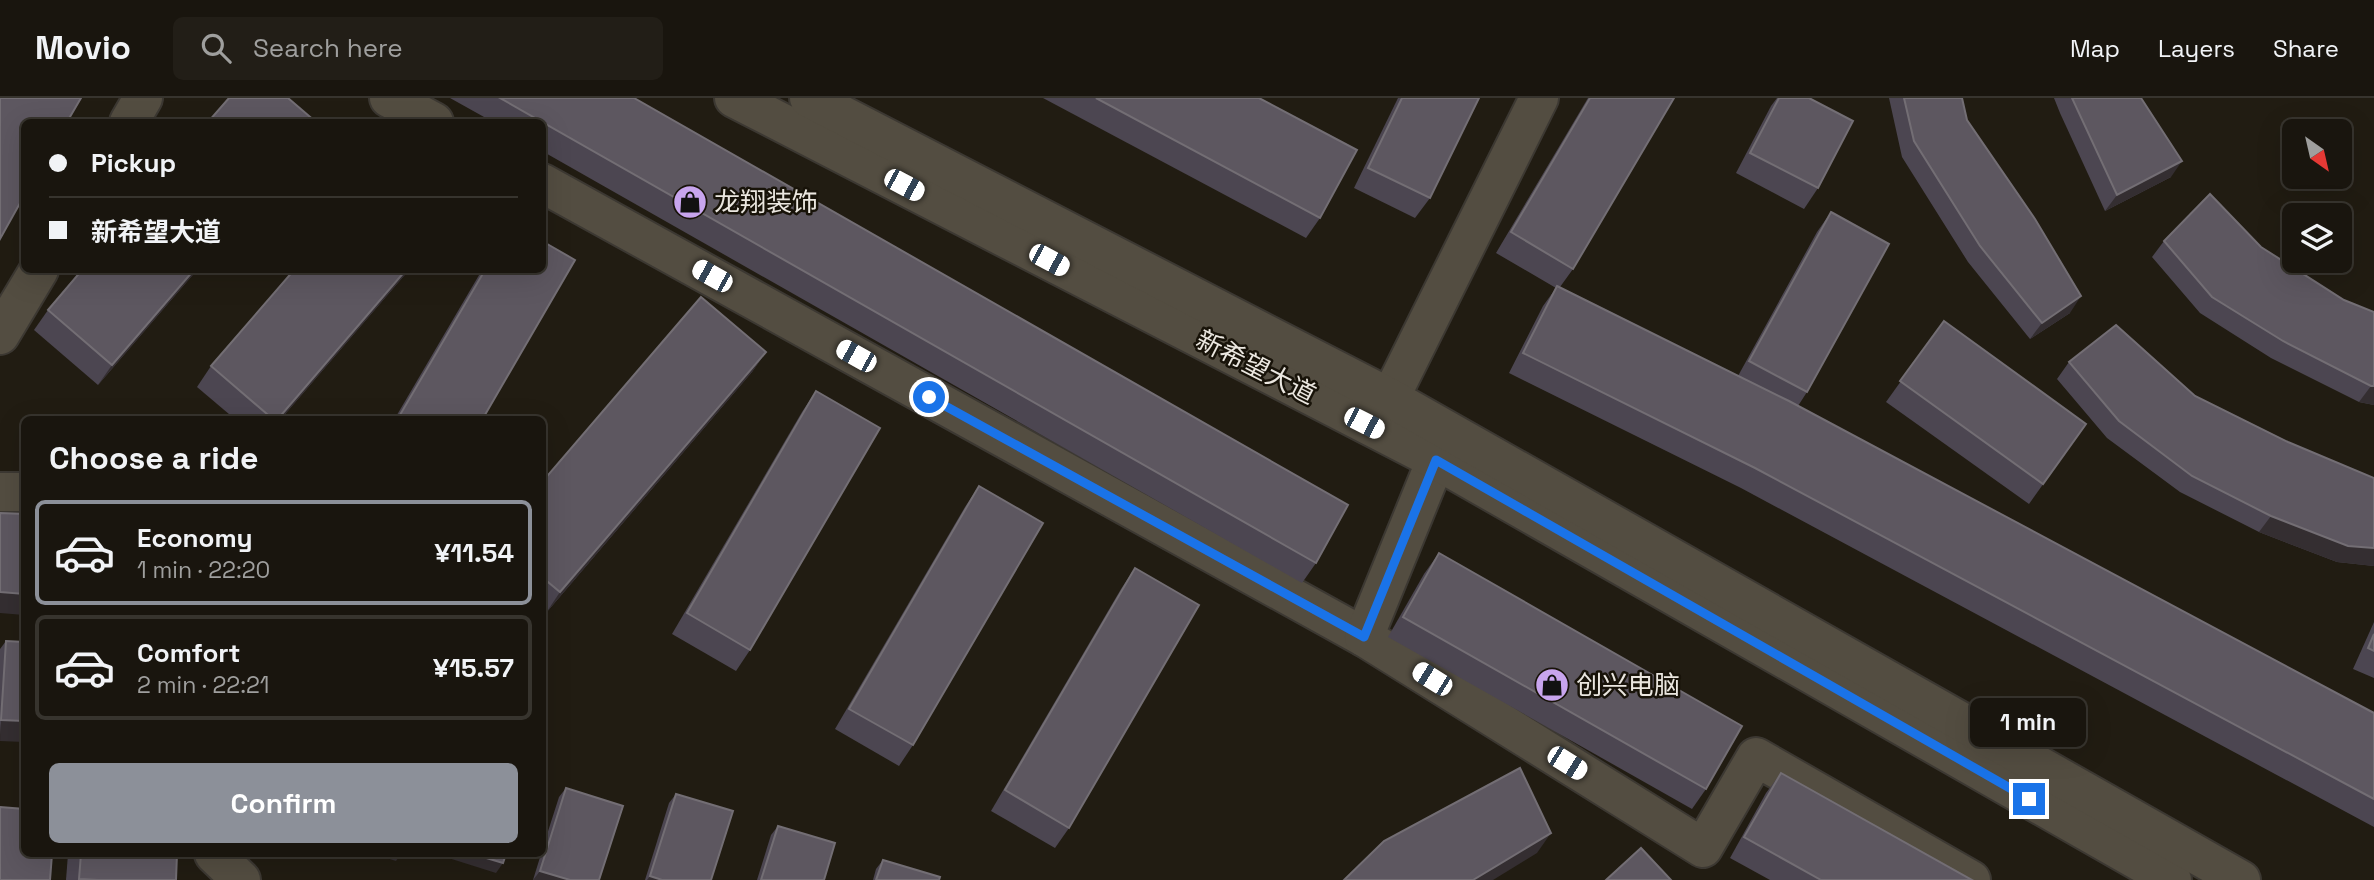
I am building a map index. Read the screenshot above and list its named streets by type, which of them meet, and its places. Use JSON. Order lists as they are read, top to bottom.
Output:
{
  "streets": {
    "street": ["新希望大道"]
  },
  "places": {
    "shop": ["龙翔装饰", "创兴电脑"]
  },
  "north": "bottom right",
  "page": {
    "header": "Movio",
    "search": "Search here",
    "nav": ["Map", "Layers", "Share"],
    "banner": ["Pickup", "新希望大道"],
    "heading": "Choose a ride",
    "list": [
      {
        "name": "Economy",
        "note": "1 min · 22:20",
        "value": "¥11.54"
      },
      {
        "name": "Comfort",
        "note": "2 min · 22:21",
        "value": "¥15.57"
      }
    ],
    "bubble": "1 min",
    "buttons": "Confirm"
  }
}
